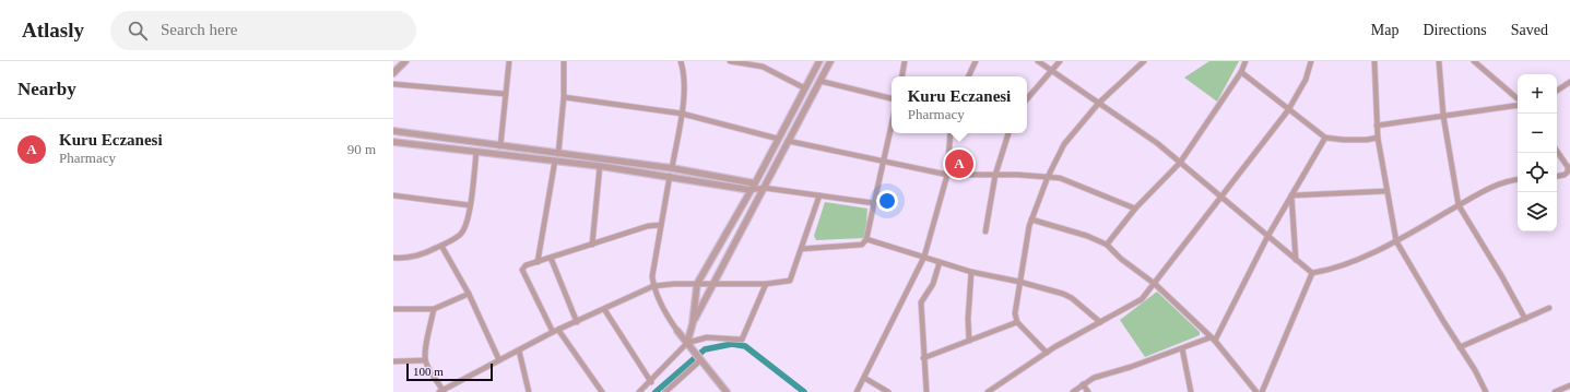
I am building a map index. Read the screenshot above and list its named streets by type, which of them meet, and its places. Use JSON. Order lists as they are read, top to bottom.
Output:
{
  "scale_bar": "100 m",
  "page": {
    "header": "Atlasly",
    "search": "Search here",
    "nav": ["Map", "Directions", "Saved"],
    "heading": "Nearby",
    "map_buttons": ["+", "−"],
    "popup": ["Kuru Eczanesi", "Pharmacy"],
    "list": [
      {
        "mark": "A",
        "name": "Kuru Eczanesi",
        "note": "Pharmacy",
        "value": "90 m"
      }
    ],
    "pins": "A",
    "scale": "100 m"
  }
}
